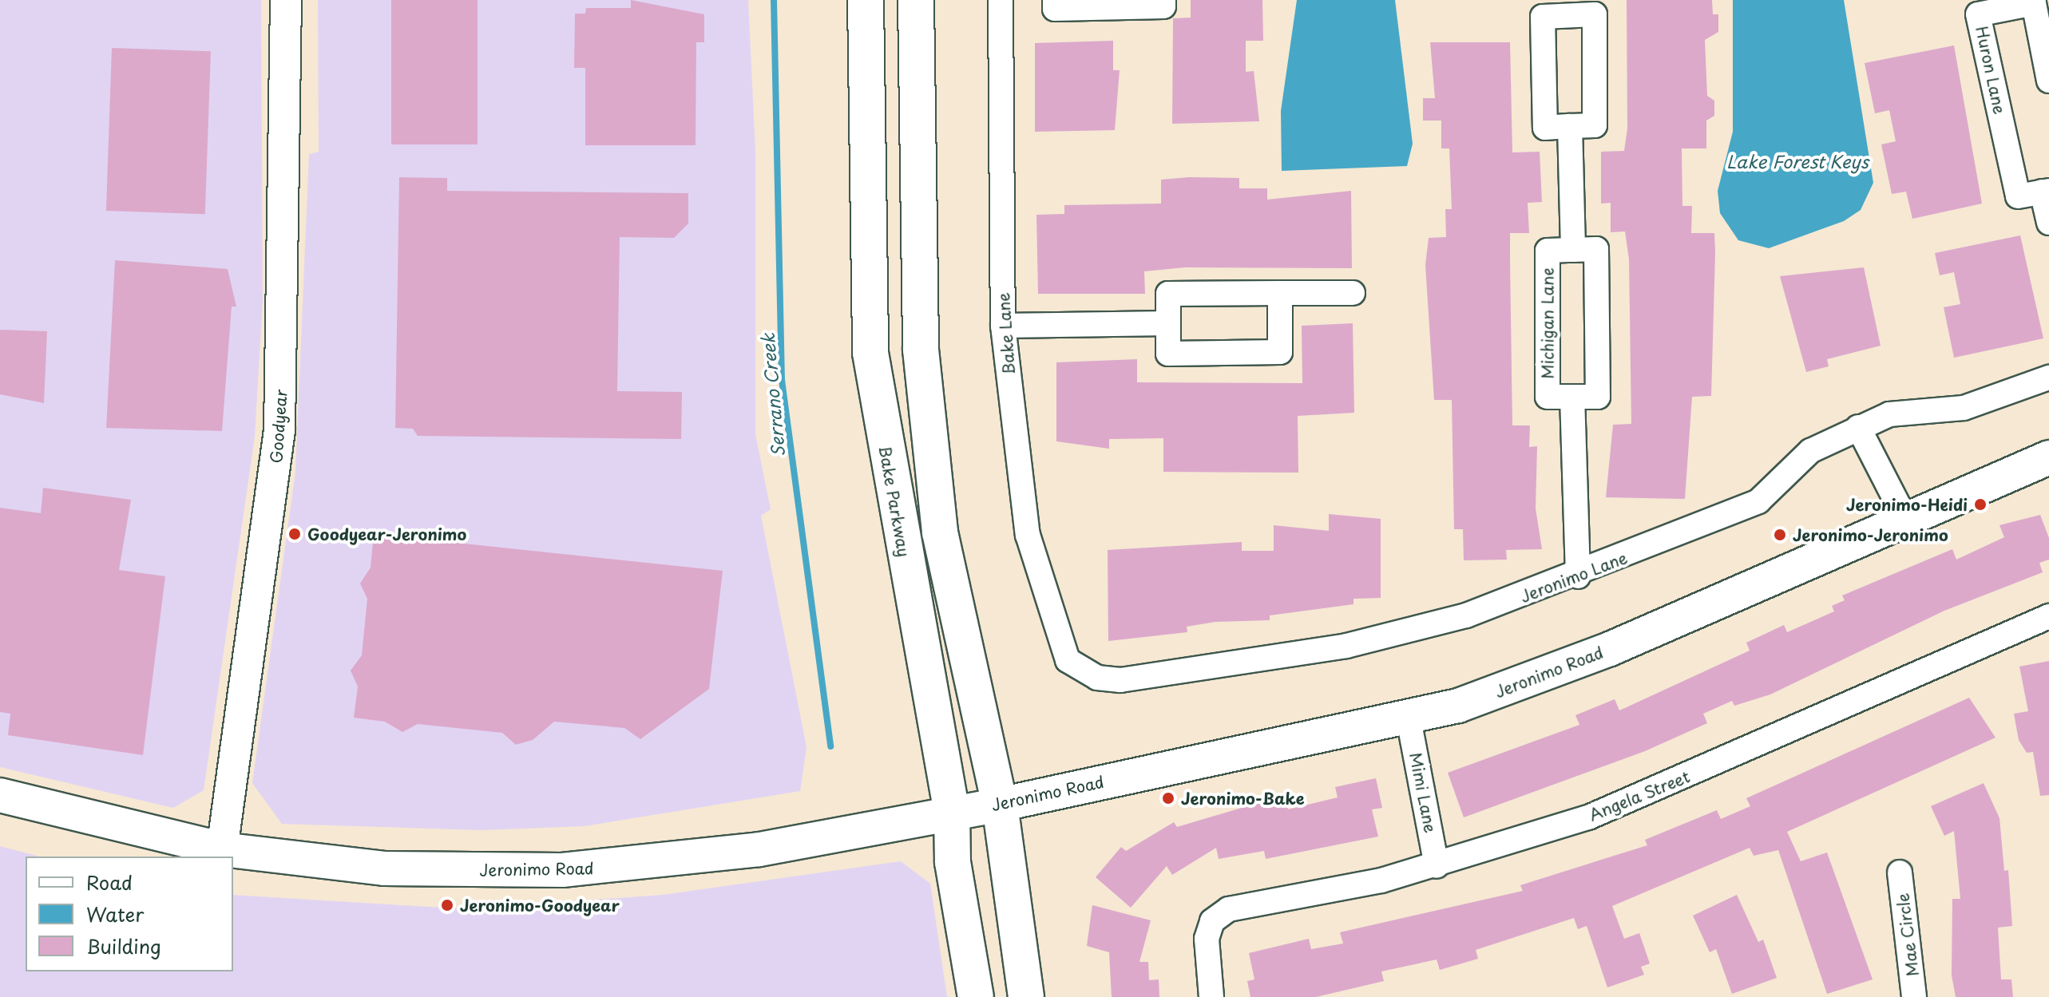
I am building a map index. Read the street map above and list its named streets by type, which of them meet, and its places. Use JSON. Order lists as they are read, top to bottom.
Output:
{
  "streets": {
    "main road": ["Bake Parkway", "Jeronimo Road"],
    "street": [
      "Huron Lane",
      "Michigan Lane",
      "Bake Lane",
      "Goodyear",
      "Jeronimo Lane",
      "Mimi Lane",
      "Angela Street",
      "Mae Circle"
    ]
  },
  "crossings": [
    ["Michigan Lane", "Jeronimo Lane"],
    ["Bake Lane", "Jeronimo Lane"],
    ["Goodyear", "Jeronimo Road"],
    ["Bake Parkway", "Jeronimo Road"],
    ["Jeronimo Road", "Mimi Lane"],
    ["Mimi Lane", "Angela Street"]
  ],
  "water": ["Lake Forest Keys", "Serrano Creek"],
  "places": [
    "Jeronimo-Heidi",
    "Goodyear-Jeronimo",
    "Jeronimo-Jeronimo",
    "Jeronimo-Bake",
    "Jeronimo-Goodyear"
  ],
  "legend": ["Road", "Water", "Building"]
}
